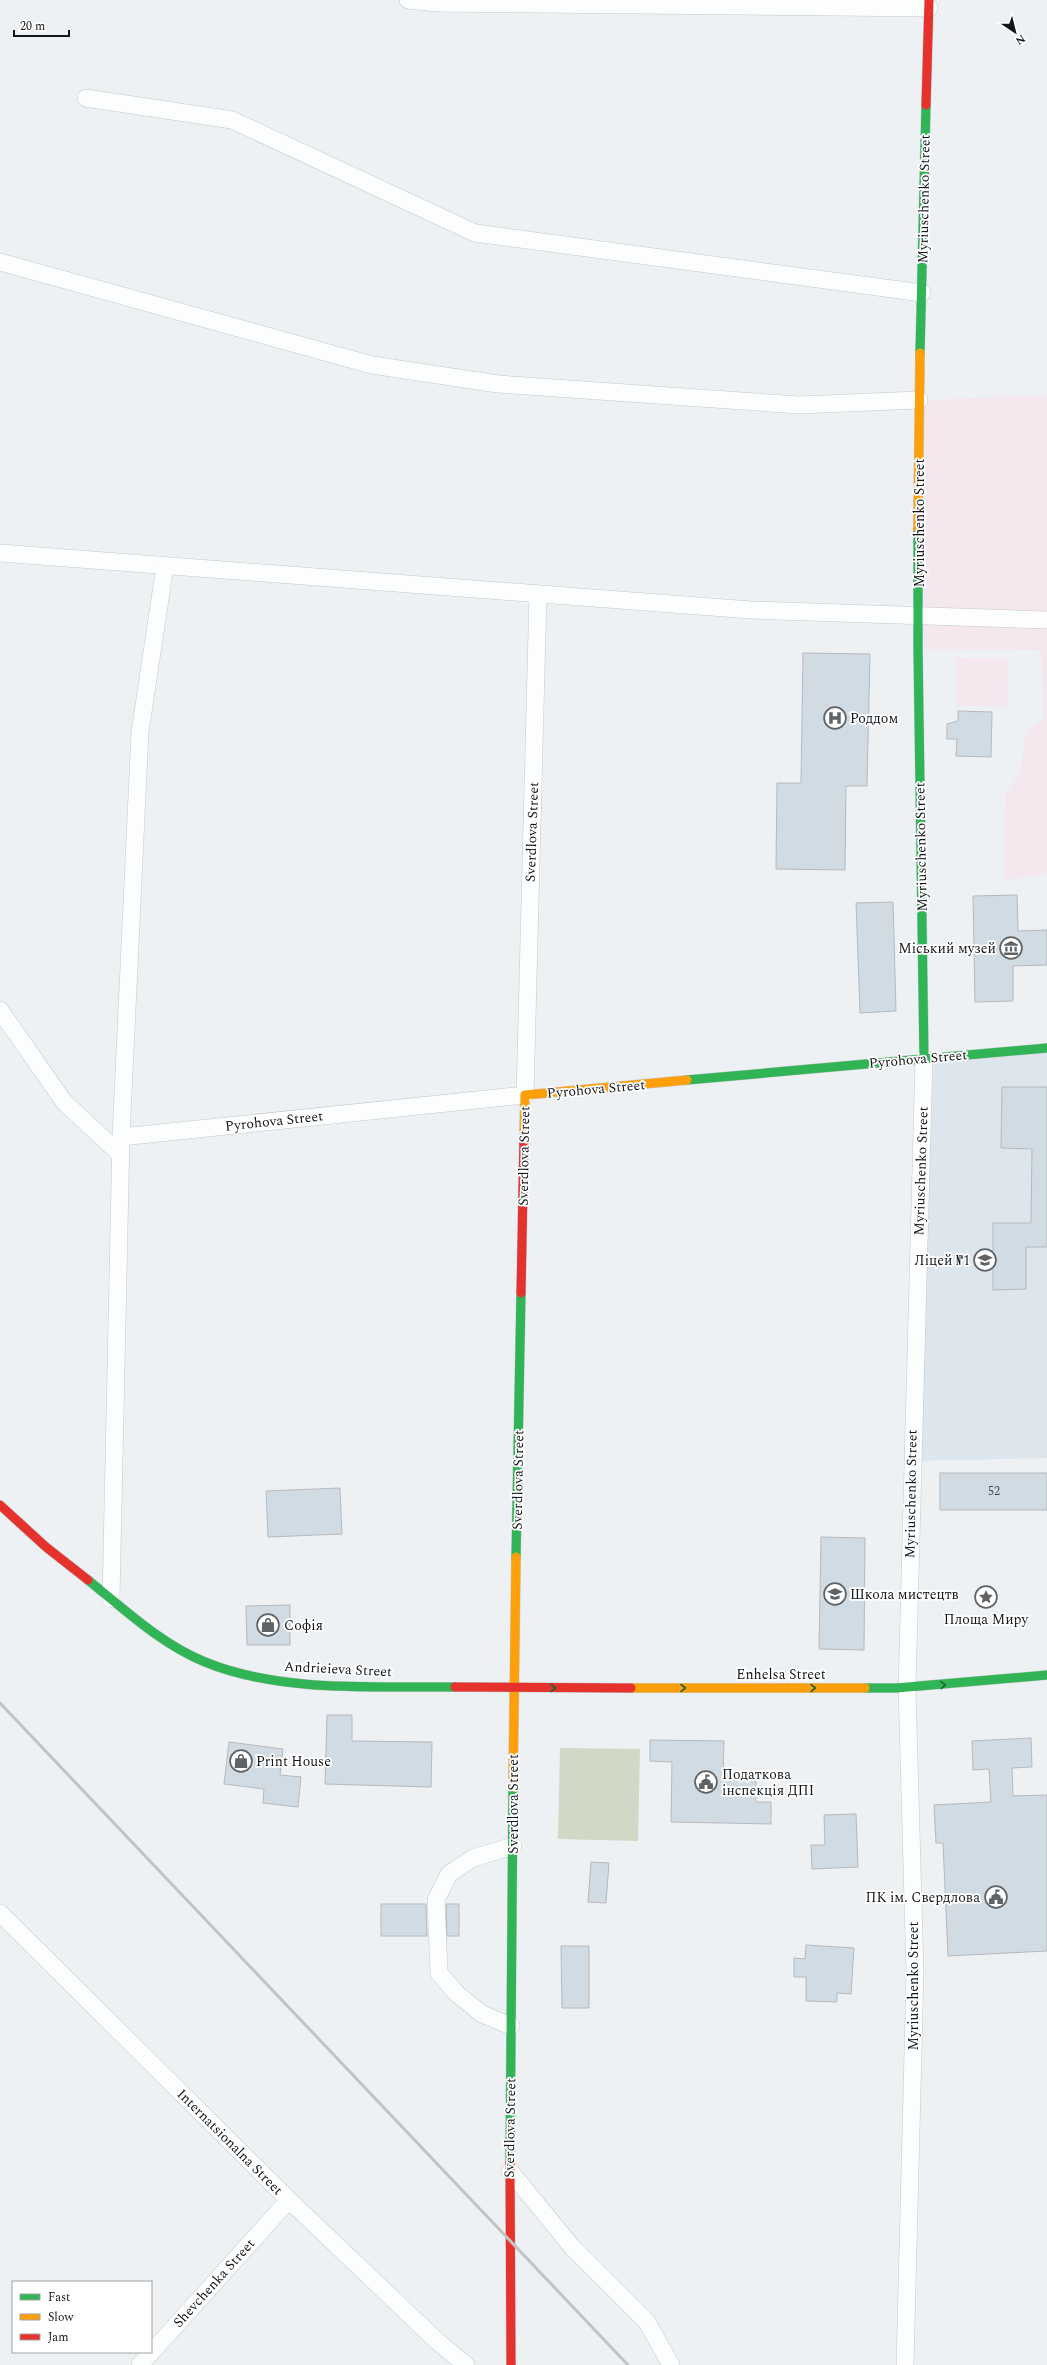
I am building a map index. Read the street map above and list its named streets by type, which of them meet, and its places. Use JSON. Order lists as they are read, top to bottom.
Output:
{
  "streets": {
    "street": [
      "Myriuschenko Street",
      "Sverdlova Street",
      "Pyrohova Street",
      "Andrieieva Street",
      "Enhelsa Street",
      "Internatsionalna Street",
      "Shevchenka Street"
    ]
  },
  "crossings": [
    ["Myriuschenko Street", "Pyrohova Street"],
    ["Myriuschenko Street", "Enhelsa Street"],
    ["Sverdlova Street", "Pyrohova Street"],
    ["Sverdlova Street", "Andrieieva Street"],
    ["Sverdlova Street", "Enhelsa Street"],
    ["Andrieieva Street", "Enhelsa Street"],
    ["Internatsionalna Street", "Shevchenka Street"]
  ],
  "one_way": ["Enhelsa Street"],
  "places": {
    "hospital": ["Роддом"],
    "museum": ["Міський музей"],
    "school or university": ["Ліцей №1", "Школа мистецтв"],
    "place": ["Площа Миру"],
    "shop": ["Софія", "Print House"],
    "public building": ["Податкова інспекція ДПІ", "ПК ім. Свердлова"]
  },
  "house_numbers": ["52"],
  "legend": ["Fast", "Slow", "Jam"],
  "scale_bar": "20 m",
  "north": "bottom right"
}
